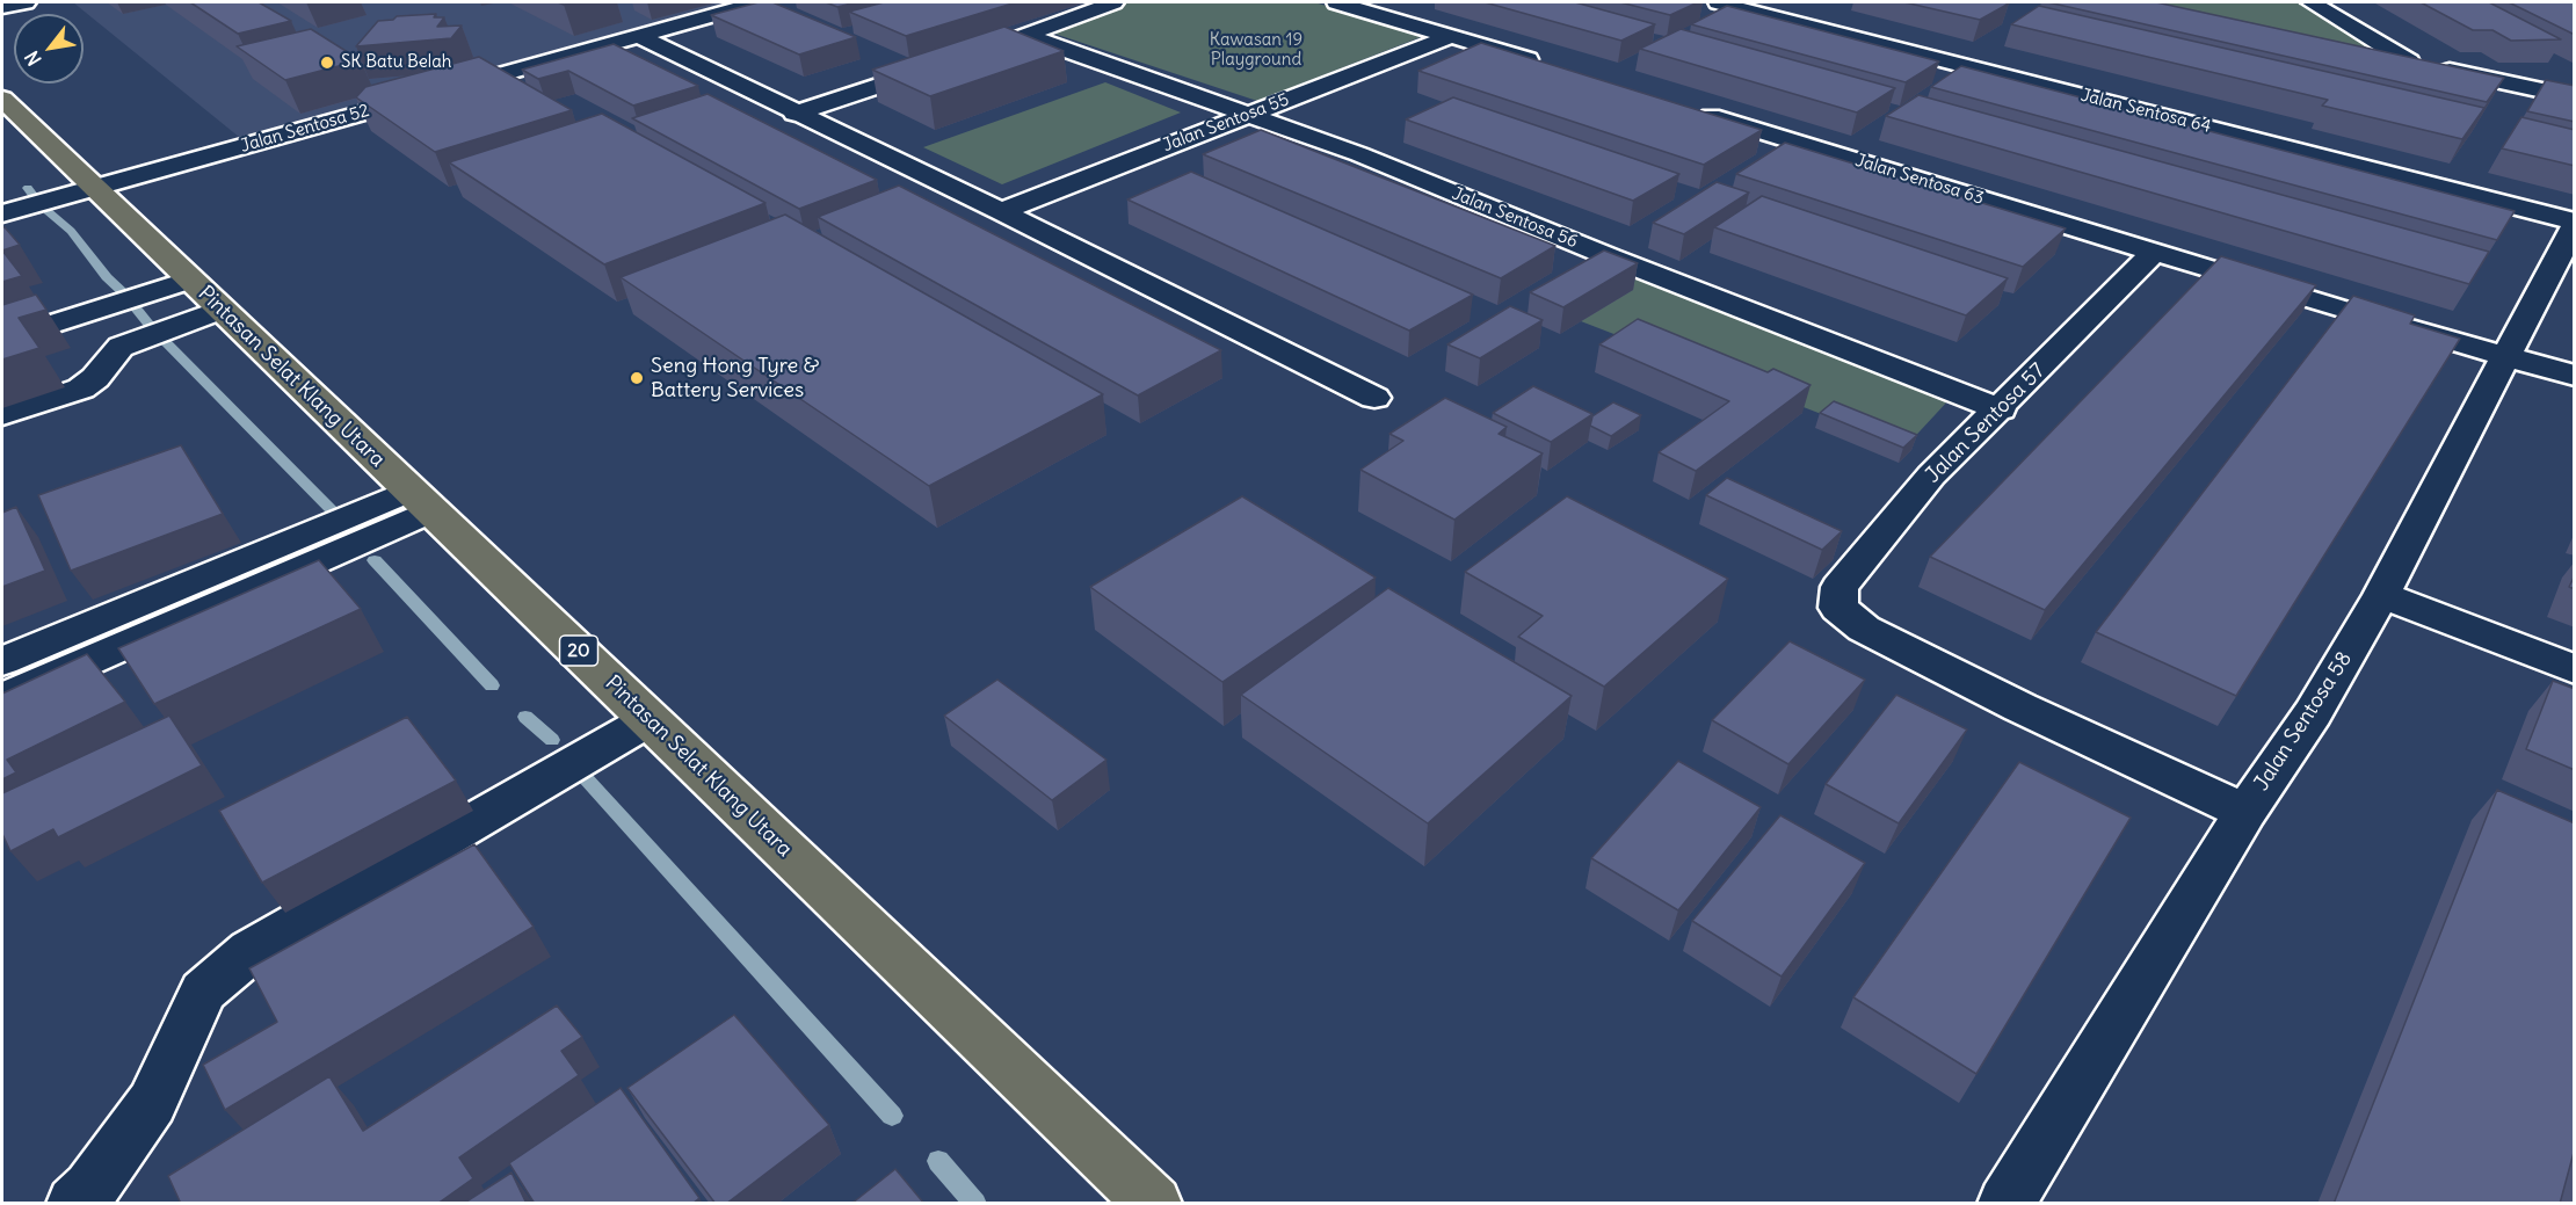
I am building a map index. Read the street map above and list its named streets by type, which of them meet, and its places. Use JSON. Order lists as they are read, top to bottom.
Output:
{
  "streets": {
    "highway": ["Pintasan Selat Klang Utara", "20"],
    "street": [
      "Jalan Sentosa 64",
      "Jalan Sentosa 55",
      "Jalan Sentosa 52",
      "Jalan Sentosa 63",
      "Jalan Sentosa 56",
      "Jalan Sentosa 57",
      "Jalan Sentosa 58"
    ]
  },
  "crossings": [
    ["Jalan Sentosa 64", "Jalan Sentosa 58"],
    ["Jalan Sentosa 55", "Jalan Sentosa 56"],
    ["Jalan Sentosa 52", "Pintasan Selat Klang Utara"],
    ["Jalan Sentosa 63", "Jalan Sentosa 57"],
    ["Jalan Sentosa 63", "Jalan Sentosa 58"],
    ["Jalan Sentosa 56", "Jalan Sentosa 57"],
    ["Jalan Sentosa 57", "Jalan Sentosa 58"]
  ],
  "parks": ["Kawasan 19 Playground"],
  "places": ["SK Batu Belah", "Seng Hong Tyre & Battery Services"],
  "north": "bottom left"
}
